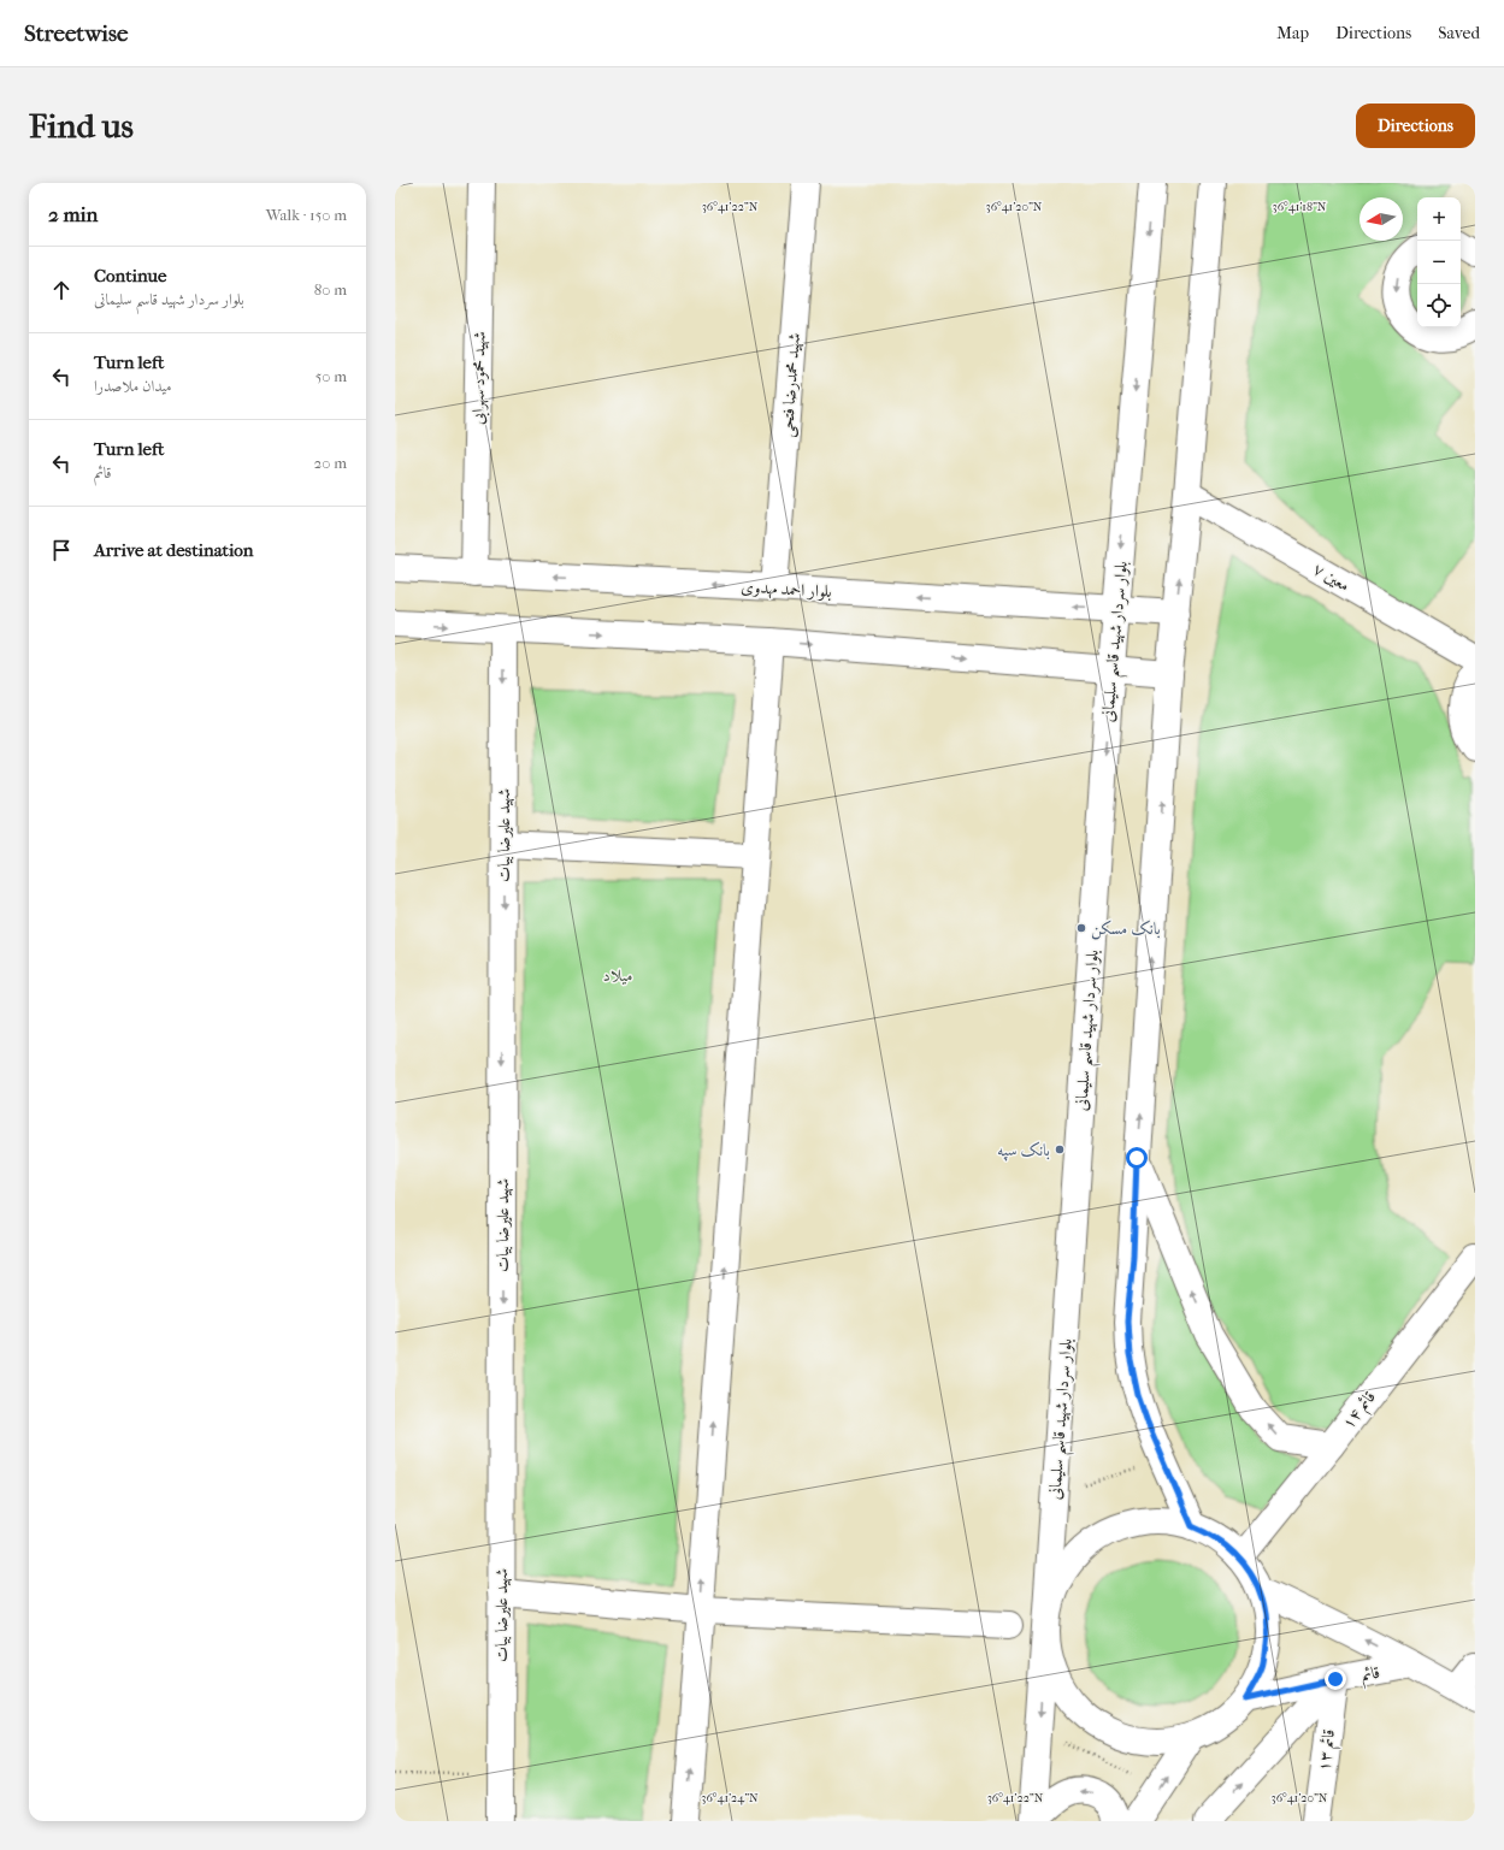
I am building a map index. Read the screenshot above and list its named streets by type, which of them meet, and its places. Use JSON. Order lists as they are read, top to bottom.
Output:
{
  "streets": {
    "main road": [
      "شهید محمود سهرابی",
      "شهید محمدرضا فتحی",
      "معین ۷",
      "بلوار احمد مهدوی",
      "بلوار سردار شهید قاسم سلیمانی",
      "شهید علیرضا بیات",
      "قائم ۱۴",
      "قائم",
      "قائم ۱۳"
    ]
  },
  "crossings": [
    ["شهید محمود سهرابی", "بلوار احمد مهدوی"],
    ["شهید محمدرضا فتحی", "بلوار احمد مهدوی"],
    ["بلوار احمد مهدوی", "بلوار سردار شهید قاسم سلیمانی"],
    ["قائم", "قائم ۱۳"]
  ],
  "one_way": ["قائم"],
  "parks": ["میلاد"],
  "places": ["بانک مسکن", "بانک سپه"],
  "north": "left",
  "page": {
    "header": "Streetwise",
    "nav": ["Map", "Directions", "Saved"],
    "buttons": "Directions",
    "title": "Find us",
    "heading": ["2 min", "Walk · 150 m"],
    "map_buttons": ["+", "−"],
    "list": [
      ["Continue", "بلوار سردار شهید قاسم سلیمانی", "80 m"],
      ["Turn left", "میدان ملاصدرا", "50 m"],
      ["Turn left", "قائم", "20 m"],
      "Arrive at destination"
    ]
  },
  "coordinates": [
    "36°41'22\"N",
    "36°41'20\"N",
    "36°41'18\"N",
    "36°41'24\"N"
  ]
}
